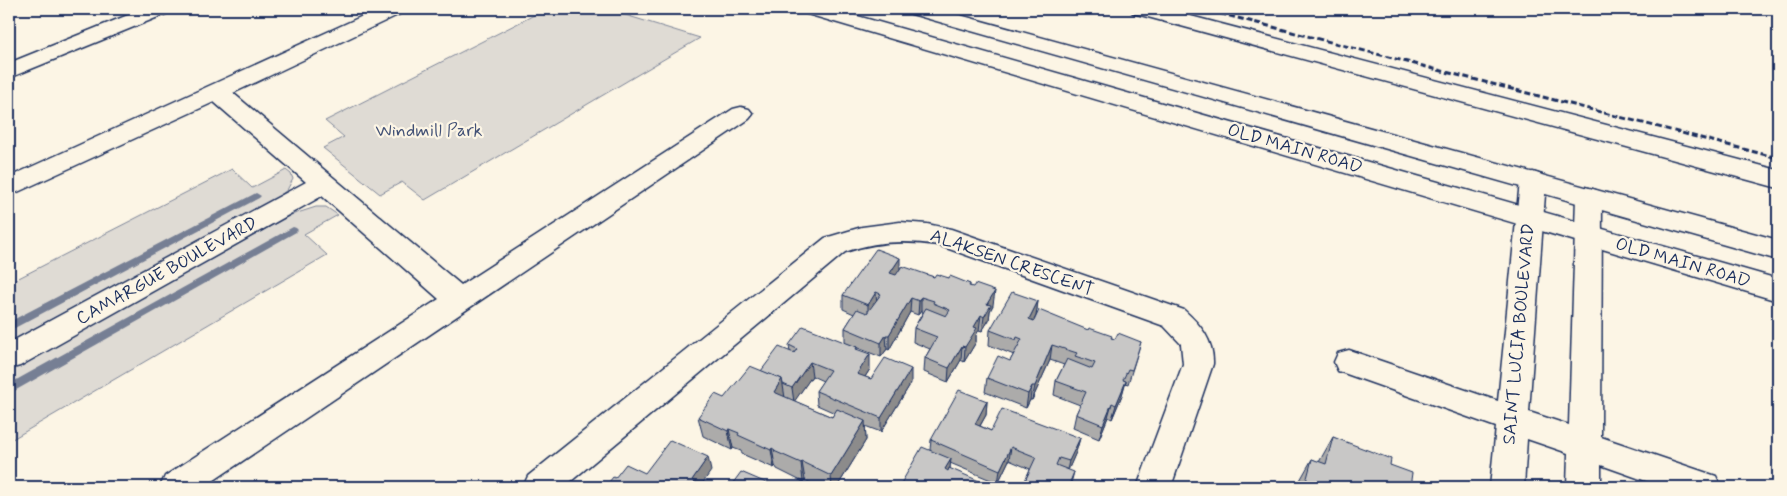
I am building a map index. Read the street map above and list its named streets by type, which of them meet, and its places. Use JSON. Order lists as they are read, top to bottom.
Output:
{
  "streets": {
    "street": [
      "OLD MAIN ROAD",
      "ALAKSEN CRESCENT",
      "CAMARGUE BOULEVARD",
      "SAINT LUCIA BOULEVARD"
    ]
  },
  "crossings": [
    ["OLD MAIN ROAD", "SAINT LUCIA BOULEVARD"]
  ],
  "parks": ["Windmill Park"]
}
